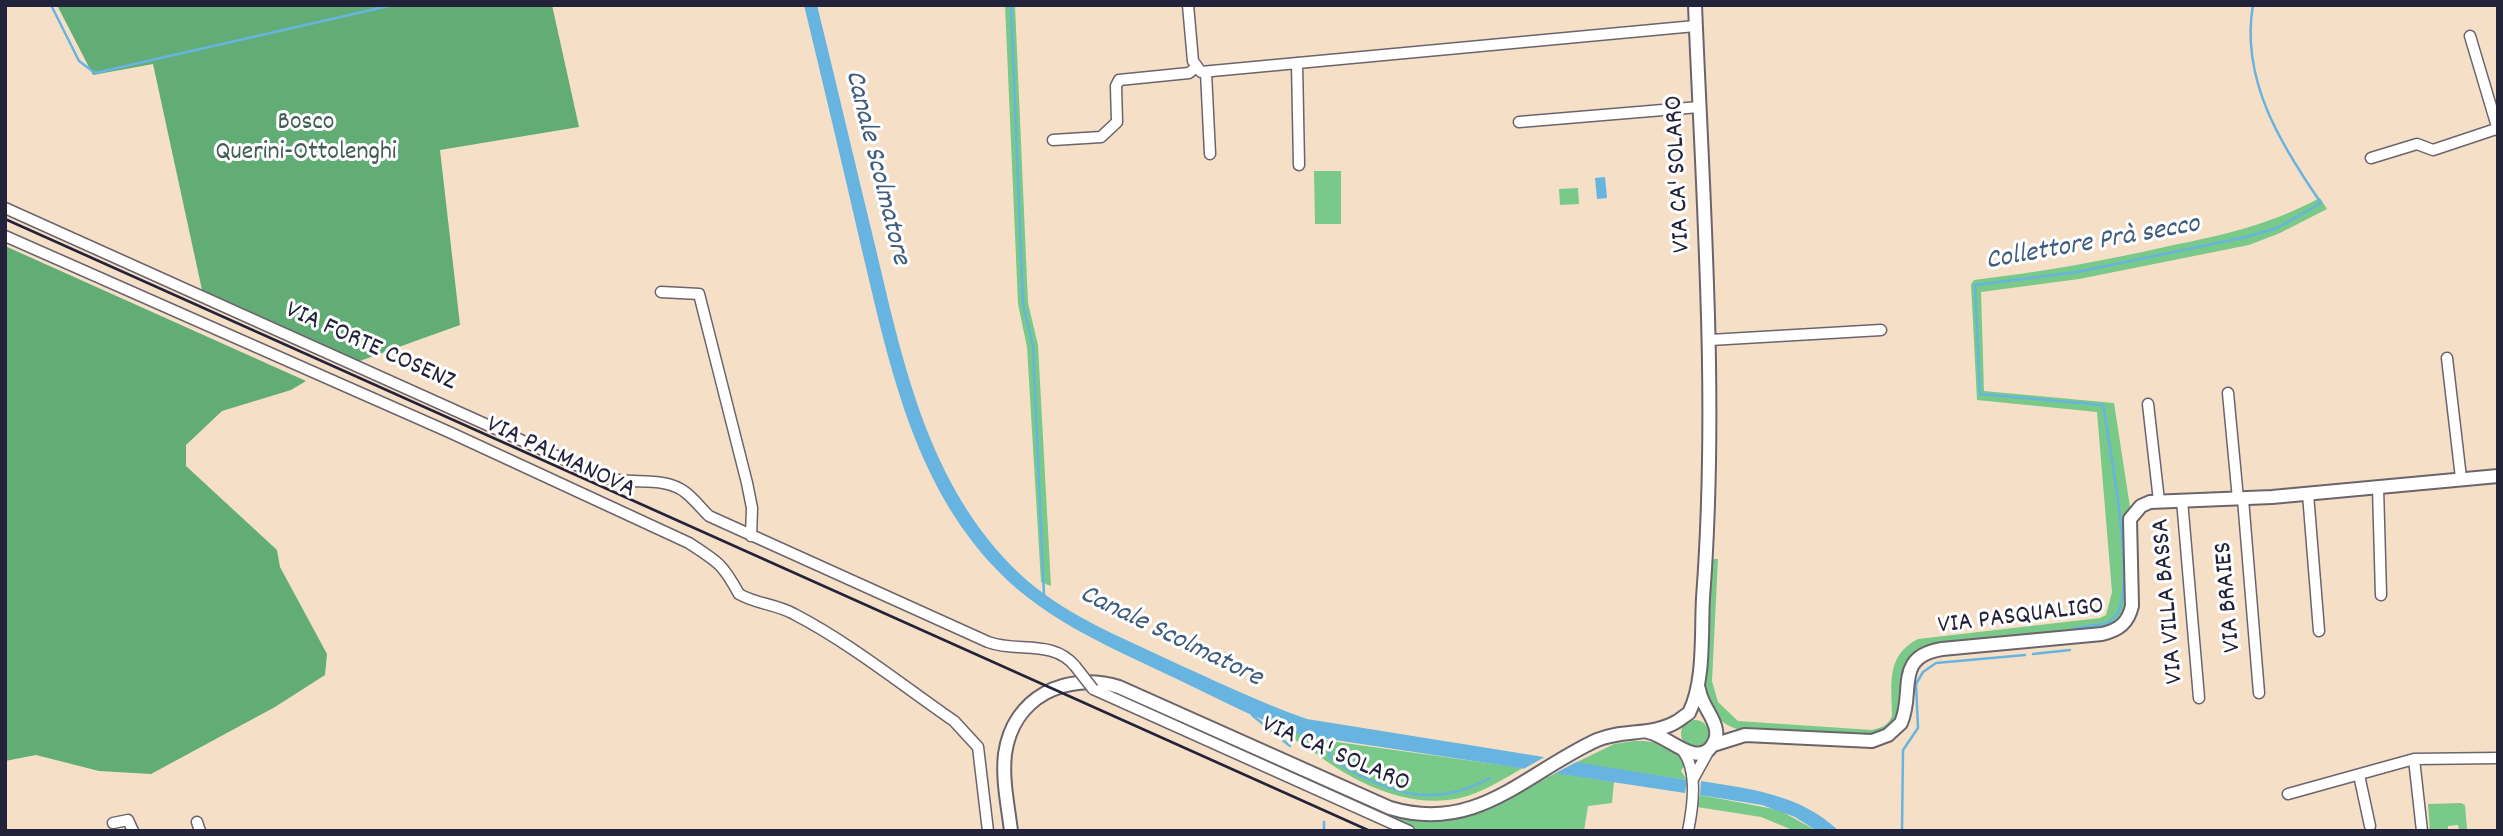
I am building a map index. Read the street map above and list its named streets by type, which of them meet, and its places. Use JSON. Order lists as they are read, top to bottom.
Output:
{
  "streets": {
    "street": [
      "VIA CA' SOLARO",
      "VIA FORTE COSENZ",
      "VIA PALMANOVA",
      "VIA BRAIES",
      "VIA VILLA BASSA",
      "VIA PASQUALIGO"
    ]
  },
  "crossings": [
    ["VIA CA' SOLARO", "VIA FORTE COSENZ"],
    ["VIA CA' SOLARO", "VIA PASQUALIGO"],
    ["VIA BRAIES", "VIA PASQUALIGO"],
    ["VIA VILLA BASSA", "VIA PASQUALIGO"]
  ],
  "water": ["Canale Scolmatore", "Collettore Prà secco"],
  "parks": ["Bosco Querini-Ottolenghi"]
}
